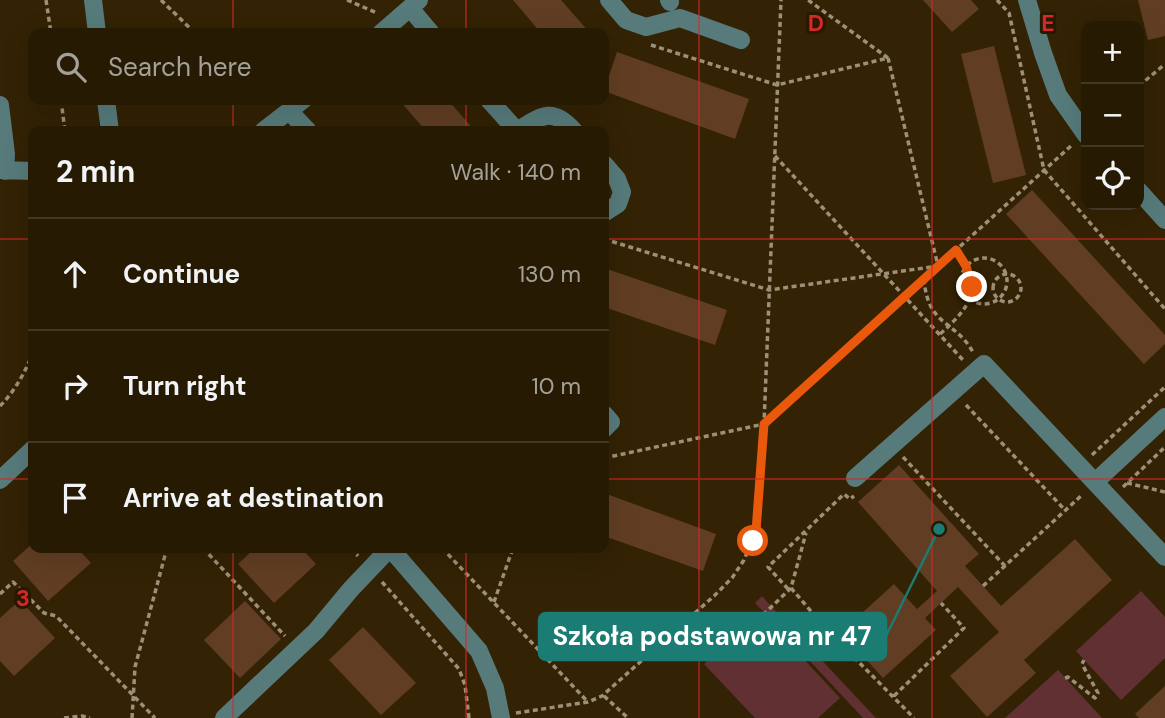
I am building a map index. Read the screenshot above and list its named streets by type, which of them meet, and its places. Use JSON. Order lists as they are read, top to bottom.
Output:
{
  "places": ["Szkoła podstawowa nr 47"],
  "page": {
    "map_buttons": ["+", "−"],
    "search": "Search here",
    "heading": ["2 min", "Walk · 140 m"],
    "list": [
      ["Continue", "130 m"],
      ["Turn right", "10 m"],
      "Arrive at destination"
    ]
  },
  "grid": {
    "columns": ["D", "E"],
    "rows": ["3"]
  }
}
